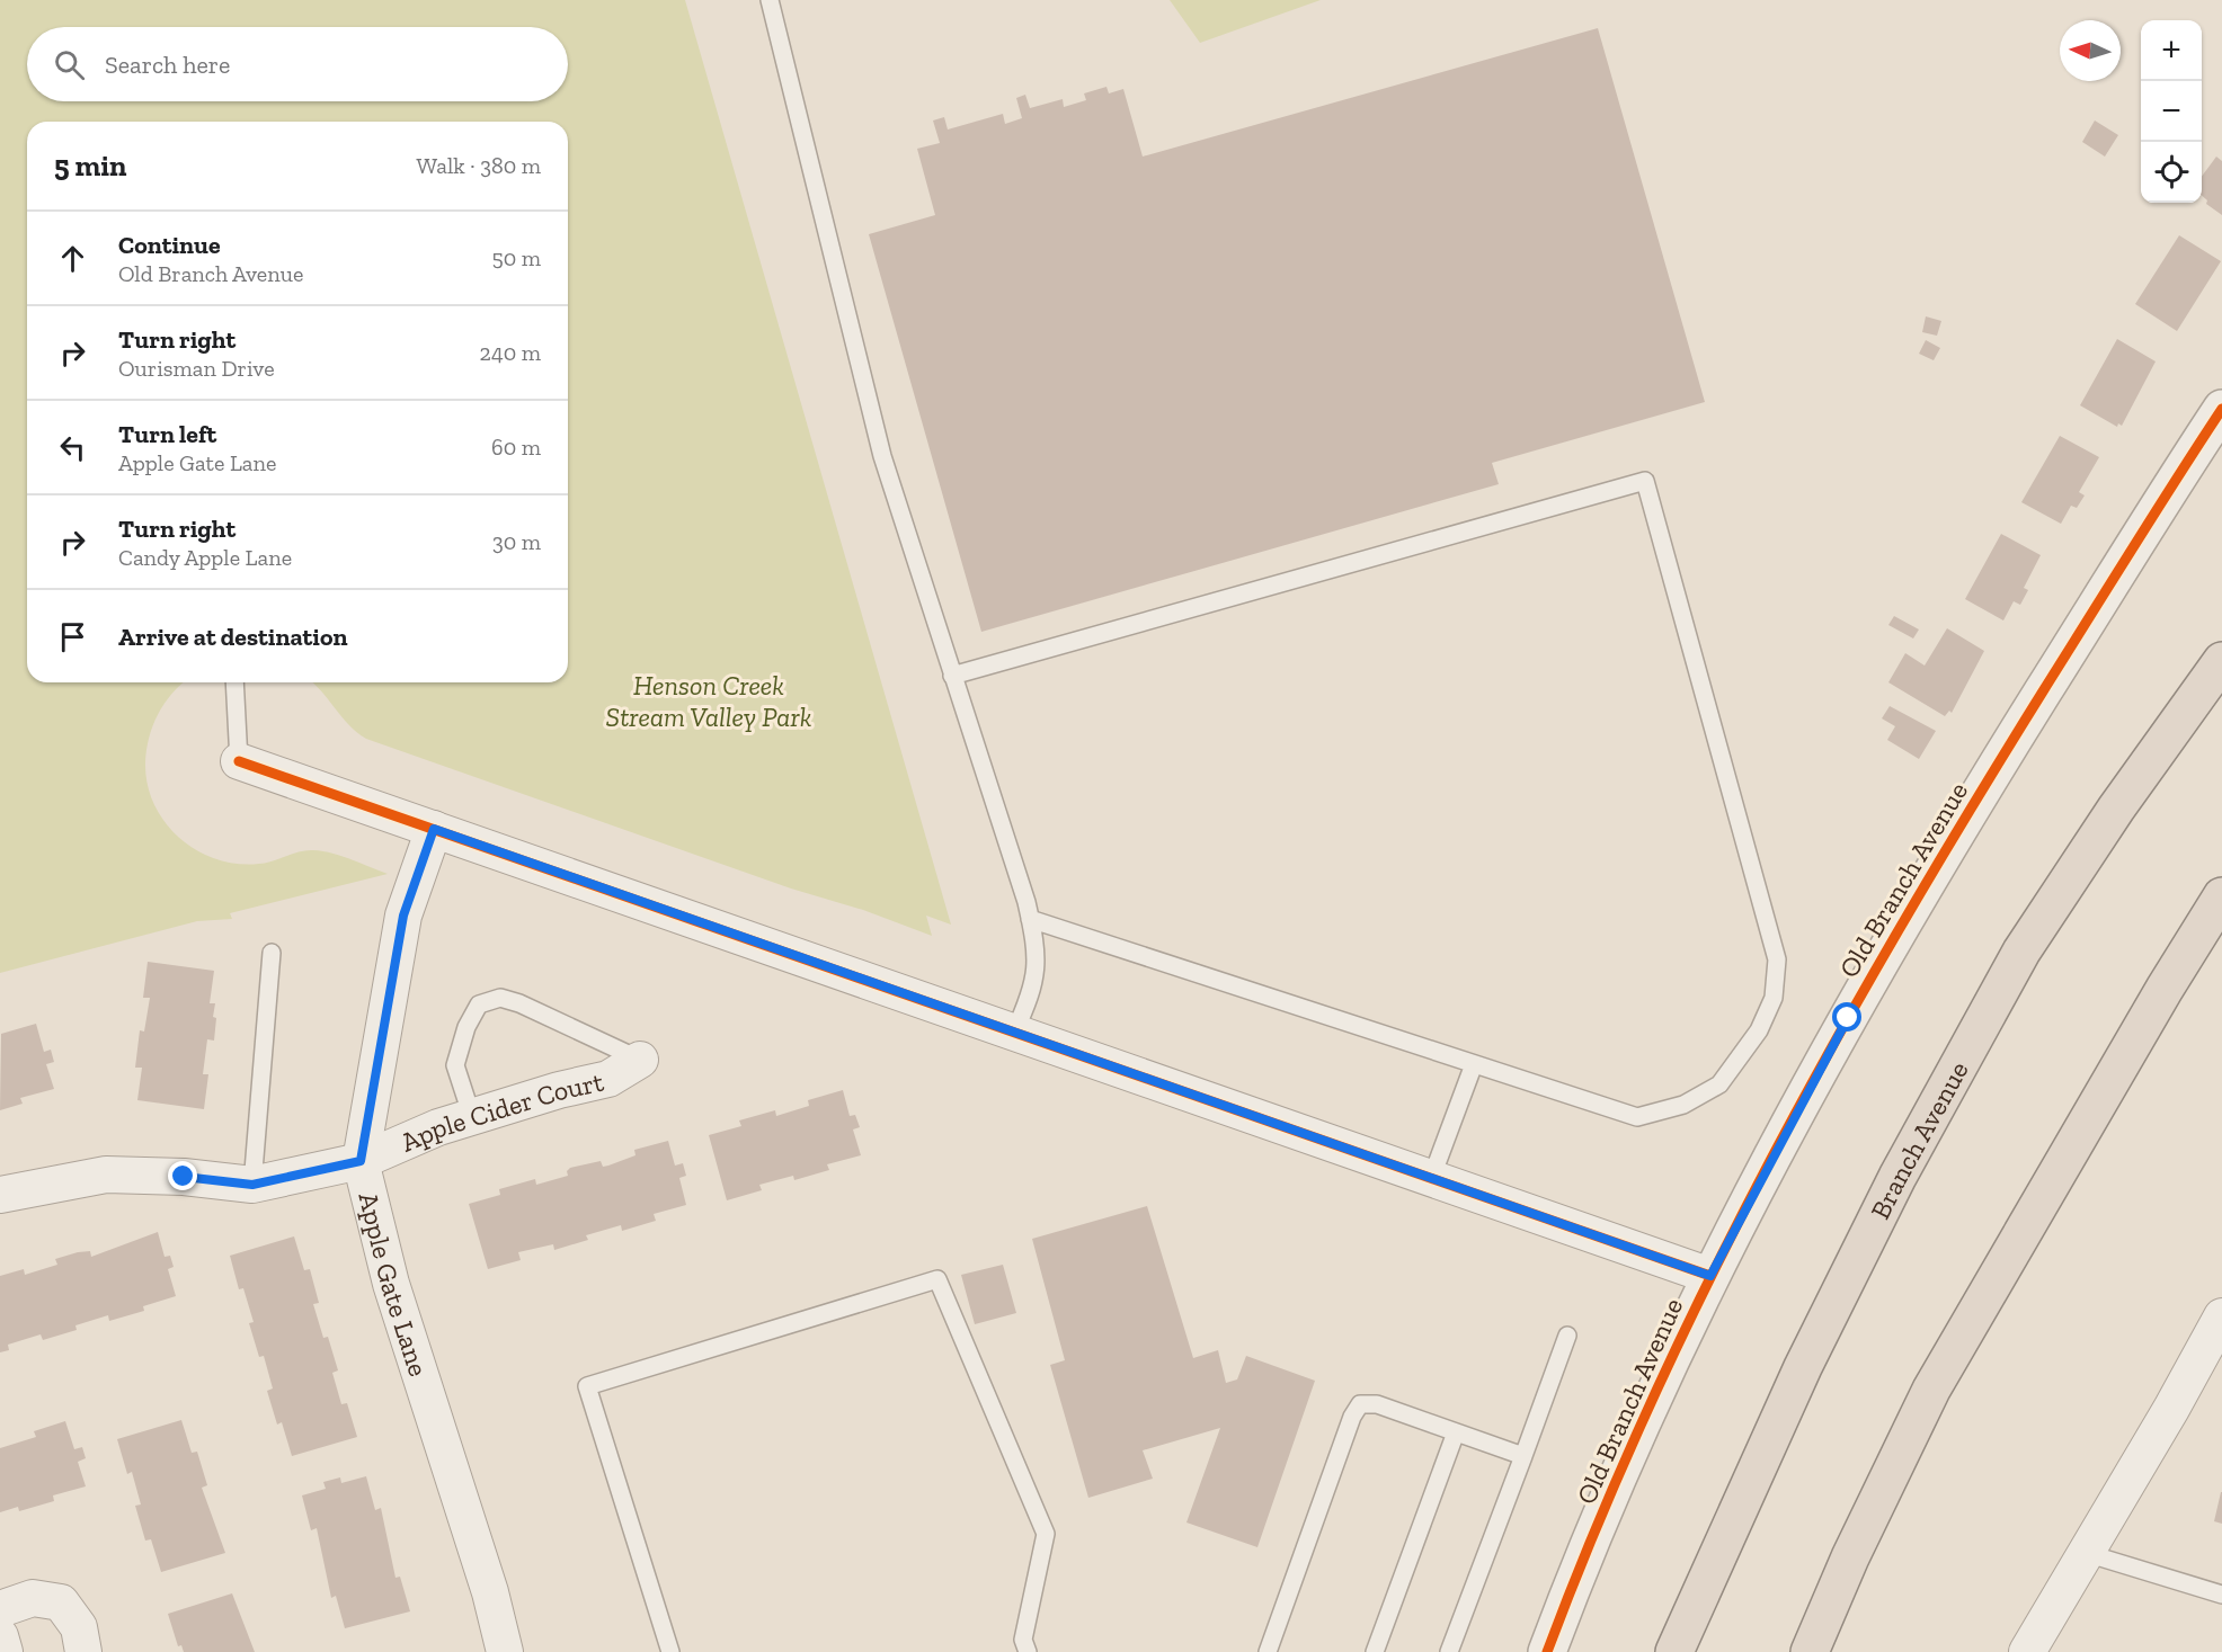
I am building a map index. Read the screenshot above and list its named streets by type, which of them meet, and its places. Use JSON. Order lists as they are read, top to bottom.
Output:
{
  "streets": {
    "highway": ["Branch Avenue"],
    "street": ["Old Branch Avenue", "Apple Cider Court", "Apple Gate Lane"]
  },
  "crossings": [
    ["Apple Cider Court", "Apple Gate Lane"]
  ],
  "parks": ["Henson Creek Stream Valley Park"],
  "north": "left",
  "page": {
    "map_buttons": ["+", "−"],
    "search": "Search here",
    "heading": ["5 min", "Walk · 380 m"],
    "list": [
      ["Continue", "Old Branch Avenue", "50 m"],
      ["Turn right", "Ourisman Drive", "240 m"],
      ["Turn left", "Apple Gate Lane", "60 m"],
      ["Turn right", "Candy Apple Lane", "30 m"],
      "Arrive at destination"
    ]
  }
}
